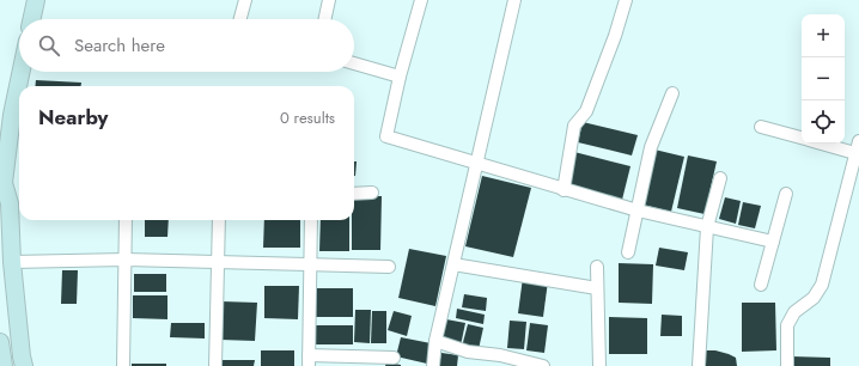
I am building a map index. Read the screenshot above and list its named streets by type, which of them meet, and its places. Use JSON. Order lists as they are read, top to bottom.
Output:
{
  "page": {
    "map_buttons": ["+", "−"],
    "search": "Search here",
    "heading": ["Nearby", "0 results"]
  }
}
